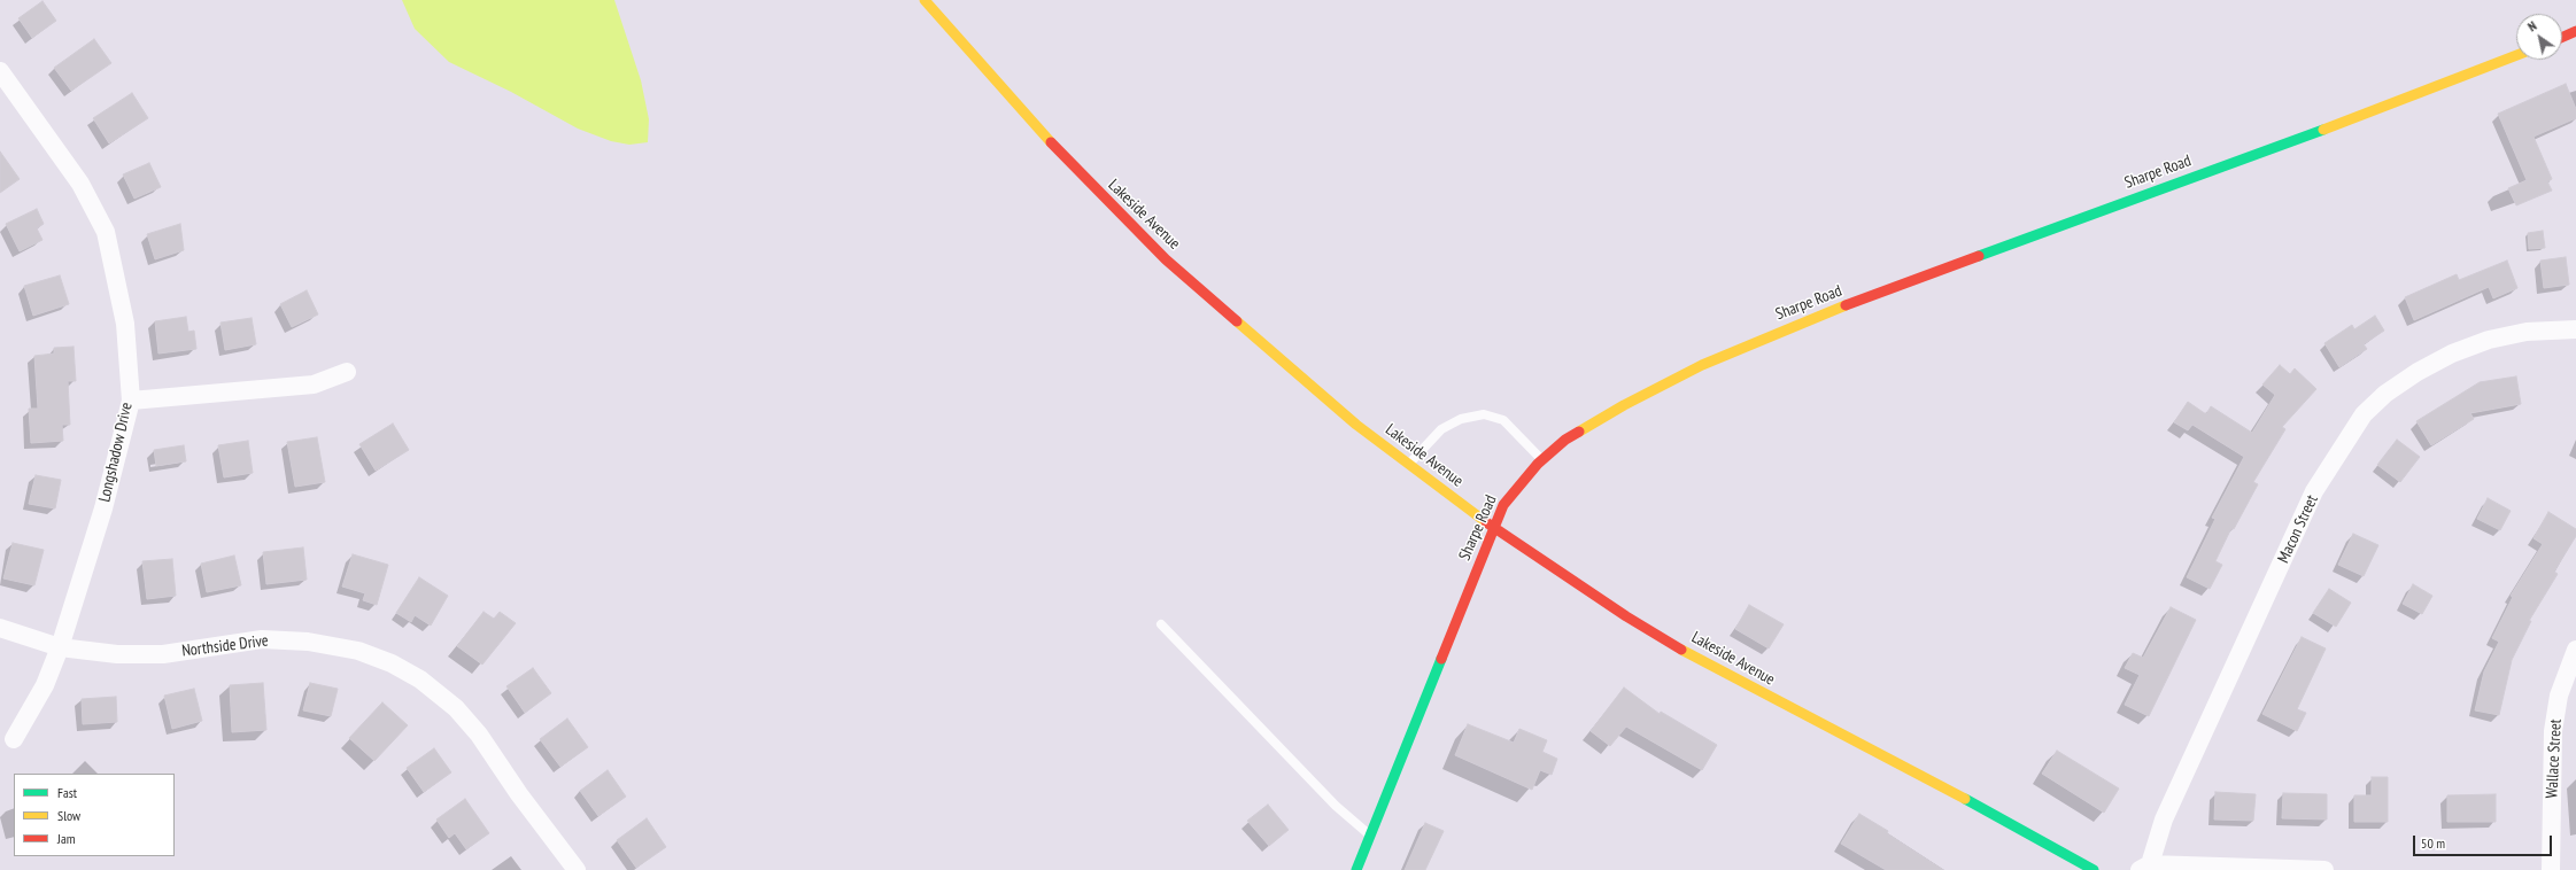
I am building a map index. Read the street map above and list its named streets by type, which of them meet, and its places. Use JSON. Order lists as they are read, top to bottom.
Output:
{
  "streets": {
    "street": [
      "Sharpe Road",
      "Lakeside Avenue",
      "Longshadow Drive",
      "Macon Street",
      "Northside Drive",
      "Wallace Street"
    ]
  },
  "crossings": [
    ["Sharpe Road", "Lakeside Avenue"],
    ["Longshadow Drive", "Northside Drive"]
  ],
  "legend": ["Fast", "Slow", "Jam"],
  "scale_bar": "50 m",
  "north": "top left"
}
